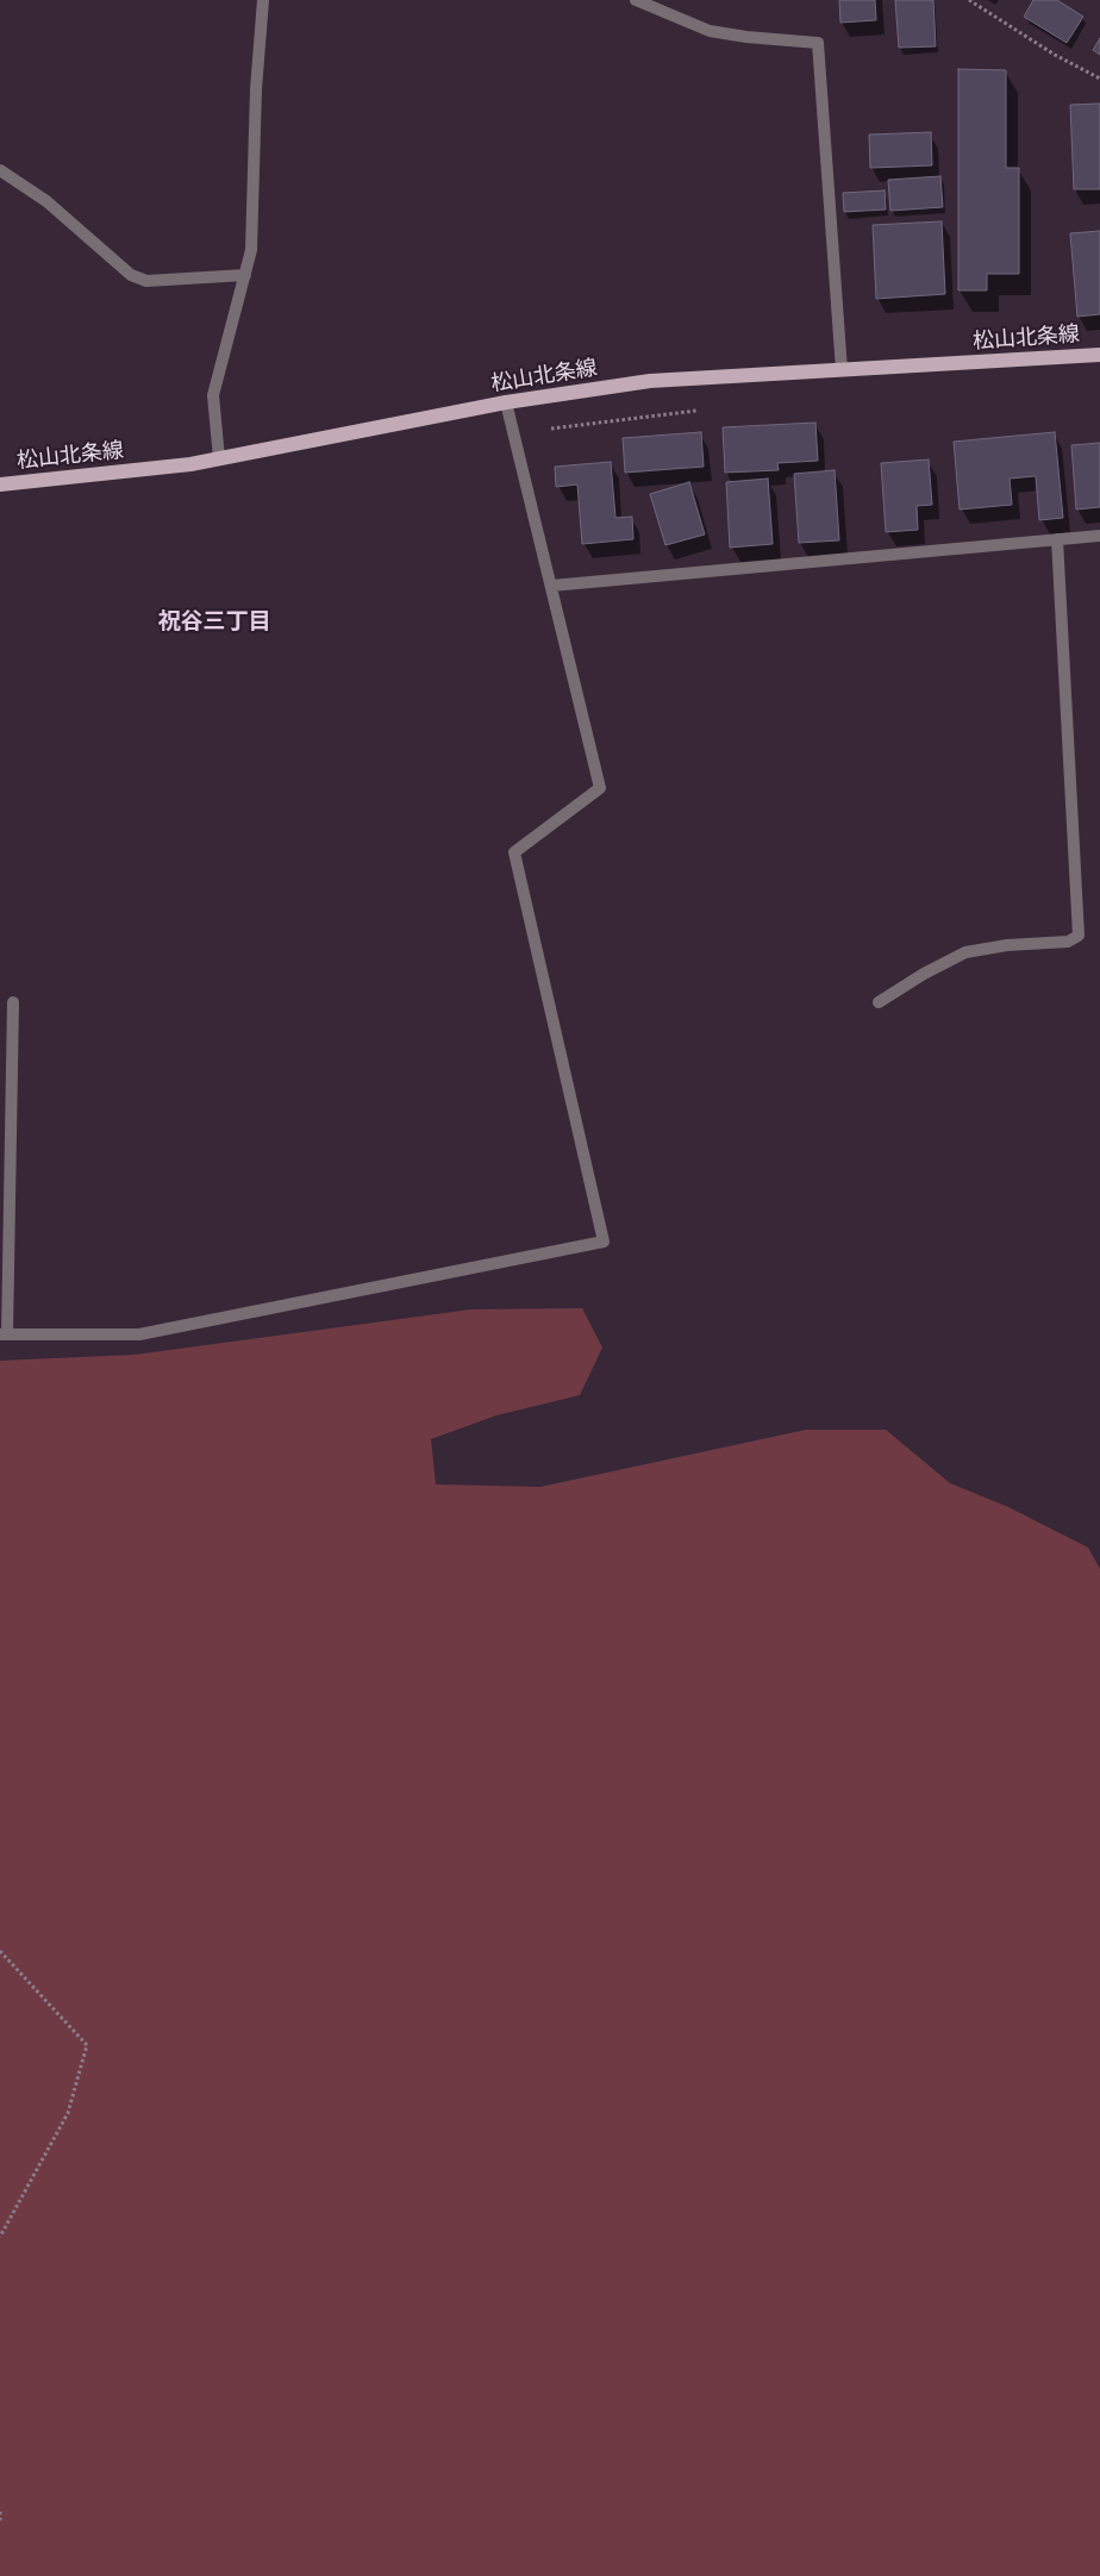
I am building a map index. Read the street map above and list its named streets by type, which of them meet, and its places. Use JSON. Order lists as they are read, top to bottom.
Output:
{
  "streets": {
    "main road": ["松山北条線"]
  },
  "districts": ["祝谷三丁目"]
}
